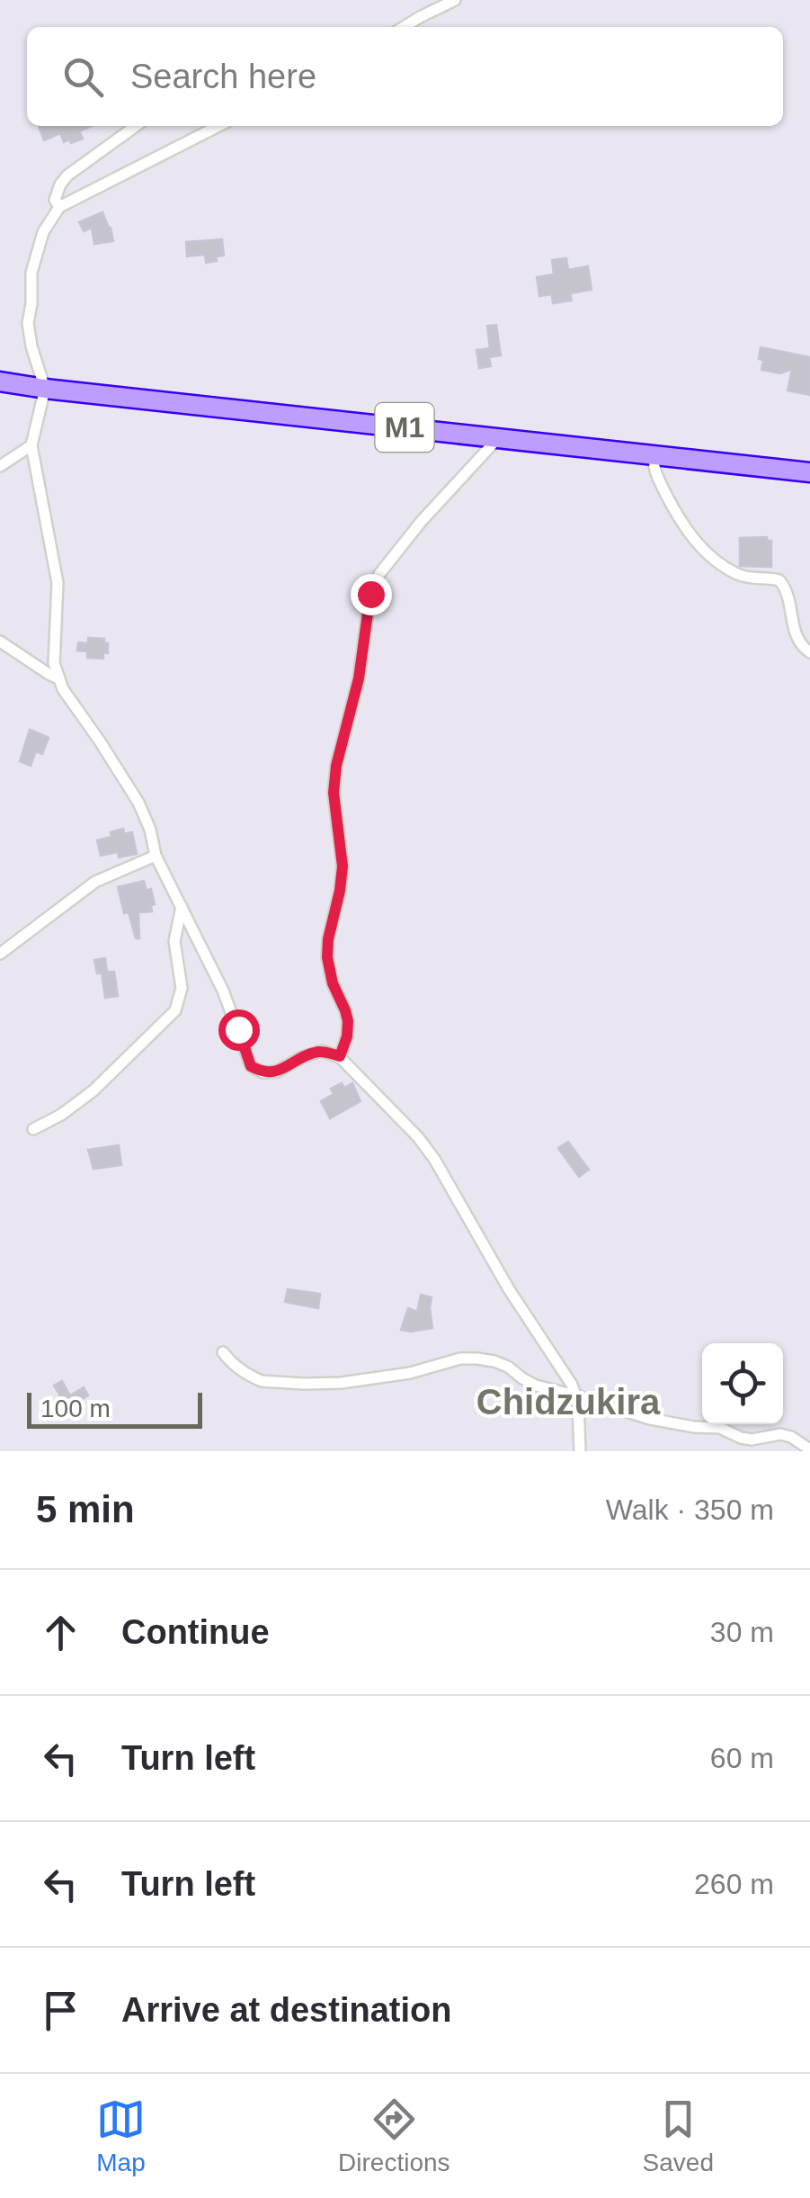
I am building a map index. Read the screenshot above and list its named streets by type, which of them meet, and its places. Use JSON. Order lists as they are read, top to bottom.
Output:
{
  "streets": {
    "highway": ["M1"]
  },
  "districts": ["Chidzukira"],
  "scale_bar": "100 m",
  "page": {
    "search": "Search here",
    "scale": "100 m",
    "heading": ["5 min", "Walk · 350 m"],
    "list": [
      ["Continue", "30 m"],
      ["Turn left", "60 m"],
      ["Turn left", "260 m"],
      "Arrive at destination"
    ],
    "nav": ["Map", "Directions", "Saved"]
  }
}
